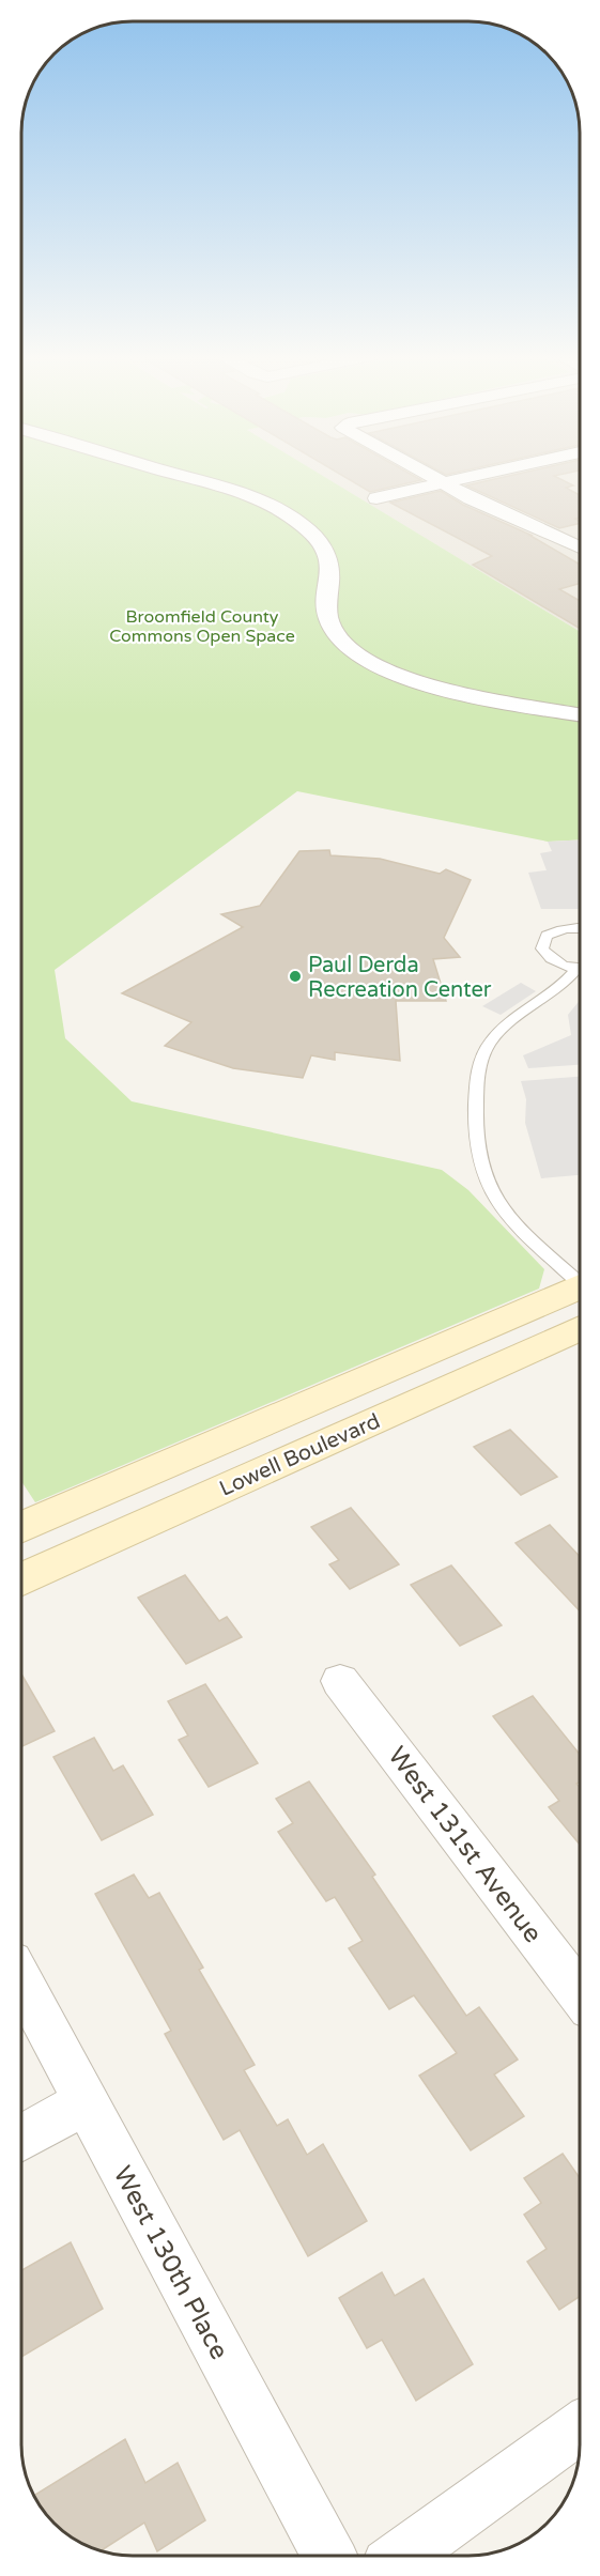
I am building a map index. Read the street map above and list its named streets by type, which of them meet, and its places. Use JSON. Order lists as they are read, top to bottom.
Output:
{
  "streets": {
    "main road": ["Lowell Boulevard"],
    "street": ["West 131st Avenue", "West 130th Place"]
  },
  "parks": ["Broomfield County Commons Open Space"],
  "places": ["Paul Derda Recreation Center"]
}
